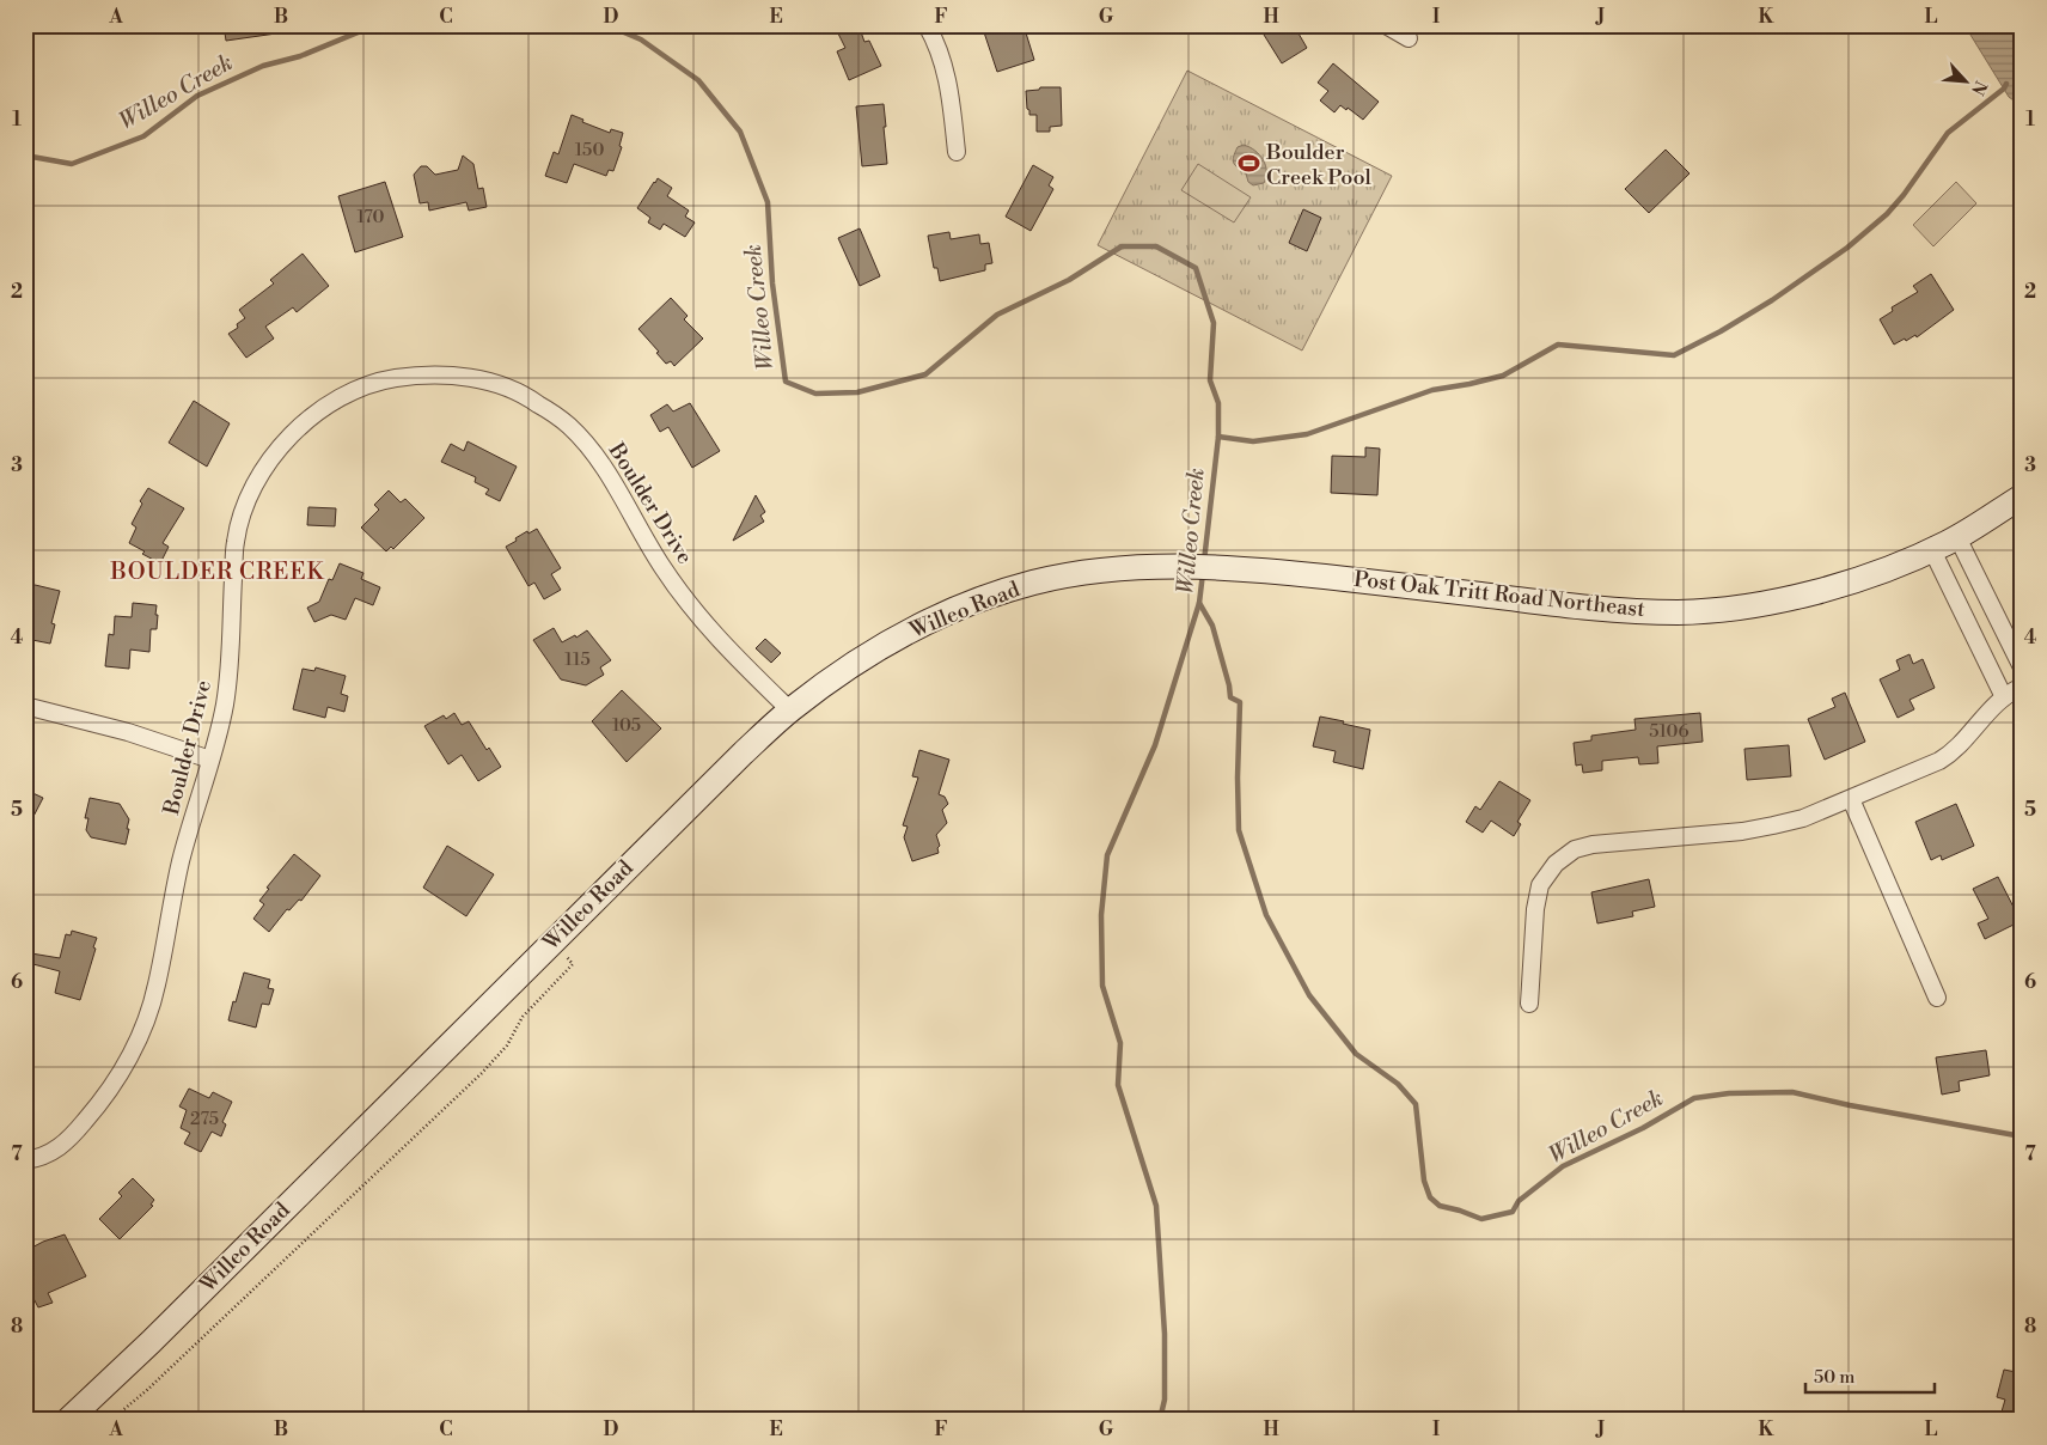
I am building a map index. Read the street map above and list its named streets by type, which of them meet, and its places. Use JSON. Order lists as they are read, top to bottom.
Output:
{
  "streets": {
    "street": ["Boulder Drive", "Post Oak Tritt Road Northeast", "Willeo Road"]
  },
  "crossings": [
    ["Boulder Drive", "Willeo Road"],
    ["Post Oak Tritt Road Northeast", "Willeo Road"]
  ],
  "districts": ["BOULDER CREEK"],
  "water": ["Willeo Creek"],
  "places": {
    "sports": ["Boulder Creek Pool"]
  },
  "house_numbers": [
    "150",
    "170",
    "115",
    "105",
    "5106",
    "275"
  ],
  "scale_bar": "50 m",
  "north": "bottom right",
  "grid": {
    "columns": [
      "A",
      "B",
      "C",
      "D",
      "E",
      "F",
      "G",
      "H",
      "I",
      "J",
      "K",
      "L"
    ],
    "rows": [
      "1",
      "2",
      "3",
      "4",
      "5",
      "6",
      "7",
      "8"
    ]
  }
}
